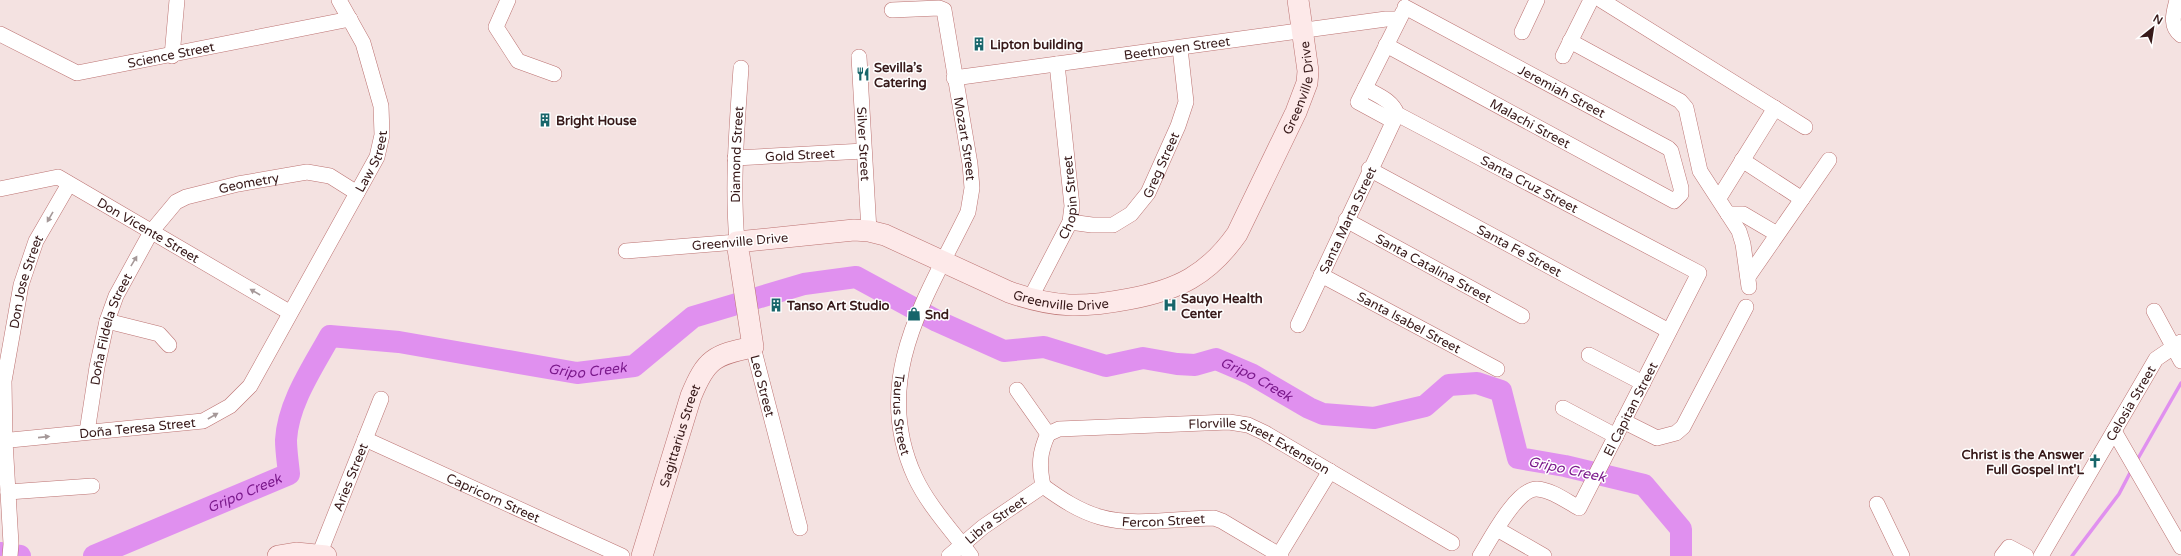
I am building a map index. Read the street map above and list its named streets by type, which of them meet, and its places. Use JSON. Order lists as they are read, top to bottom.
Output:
{
  "streets": {
    "street": [
      "Beethoven Street",
      "Science Street",
      "Greenville Drive",
      "Jeremiah Street",
      "Malachi Street",
      "Mozart Street",
      "Silver Street",
      "Diamond Street",
      "Gold Street",
      "Law Street",
      "Greg Street",
      "Geometry",
      "Santa Cruz Street",
      "Chopin Street",
      "Santa Marta Street",
      "Don Vicente Street",
      "Santa Fe Street",
      "Santa Catalina Street",
      "Don Jose Street",
      "Santa Isabel Street",
      "Doña Fildela Street",
      "Leo Street",
      "Celosia Street",
      "El Capitan Street",
      "Taurus Street",
      "Doña Teresa Street",
      "Sagittarius Street",
      "Florville Street Extension",
      "Aries Street",
      "Capricorn Street",
      "Fercon Street",
      "Libra Street"
    ]
  },
  "crossings": [
    ["Beethoven Street", "Greenville Drive"],
    ["Beethoven Street", "Jeremiah Street"],
    ["Beethoven Street", "Mozart Street"],
    ["Beethoven Street", "Greg Street"],
    ["Beethoven Street", "Chopin Street"],
    ["Science Street", "Law Street"],
    ["Greenville Drive", "Mozart Street"],
    ["Greenville Drive", "Silver Street"],
    ["Greenville Drive", "Diamond Street"],
    ["Greenville Drive", "Chopin Street"],
    ["Greenville Drive", "Leo Street"],
    ["Greenville Drive", "Taurus Street"],
    ["Jeremiah Street", "Malachi Street"],
    ["Mozart Street", "Taurus Street"],
    ["Silver Street", "Gold Street"],
    ["Diamond Street", "Gold Street"],
    ["Diamond Street", "Leo Street"],
    ["Law Street", "Geometry"],
    ["Law Street", "Don Vicente Street"],
    ["Law Street", "Doña Teresa Street"],
    ["Greg Street", "Chopin Street"],
    ["Geometry", "Don Vicente Street"],
    ["Geometry", "Doña Fildela Street"],
    ["Santa Cruz Street", "Santa Marta Street"],
    ["Santa Cruz Street", "El Capitan Street"],
    ["Santa Marta Street", "Santa Fe Street"],
    ["Santa Marta Street", "Santa Catalina Street"],
    ["Santa Marta Street", "Santa Isabel Street"],
    ["Don Vicente Street", "Don Jose Street"],
    ["Don Vicente Street", "Doña Fildela Street"],
    ["Don Vicente Street", "Doña Teresa Street"],
    ["Santa Fe Street", "El Capitan Street"],
    ["Don Jose Street", "Doña Teresa Street"],
    ["Doña Fildela Street", "Doña Teresa Street"],
    ["Leo Street", "Sagittarius Street"],
    ["Taurus Street", "Libra Street"],
    ["Aries Street", "Capricorn Street"],
    ["Fercon Street", "Libra Street"]
  ],
  "one_way": ["Don Jose Street", "Doña Fildela Street", "Doña Teresa Street"],
  "water": ["Gripo Creek"],
  "places": {
    "building": ["Lipton building", "Bright House", "Tanso Art Studio"],
    "restaurant": ["Sevilla’s Catering"],
    "hospital": ["Sauyo Health Center"],
    "shop": ["Snd"],
    "church": ["Christ is the Answer Full Gospel Int'L"]
  },
  "north": "top right"
}
